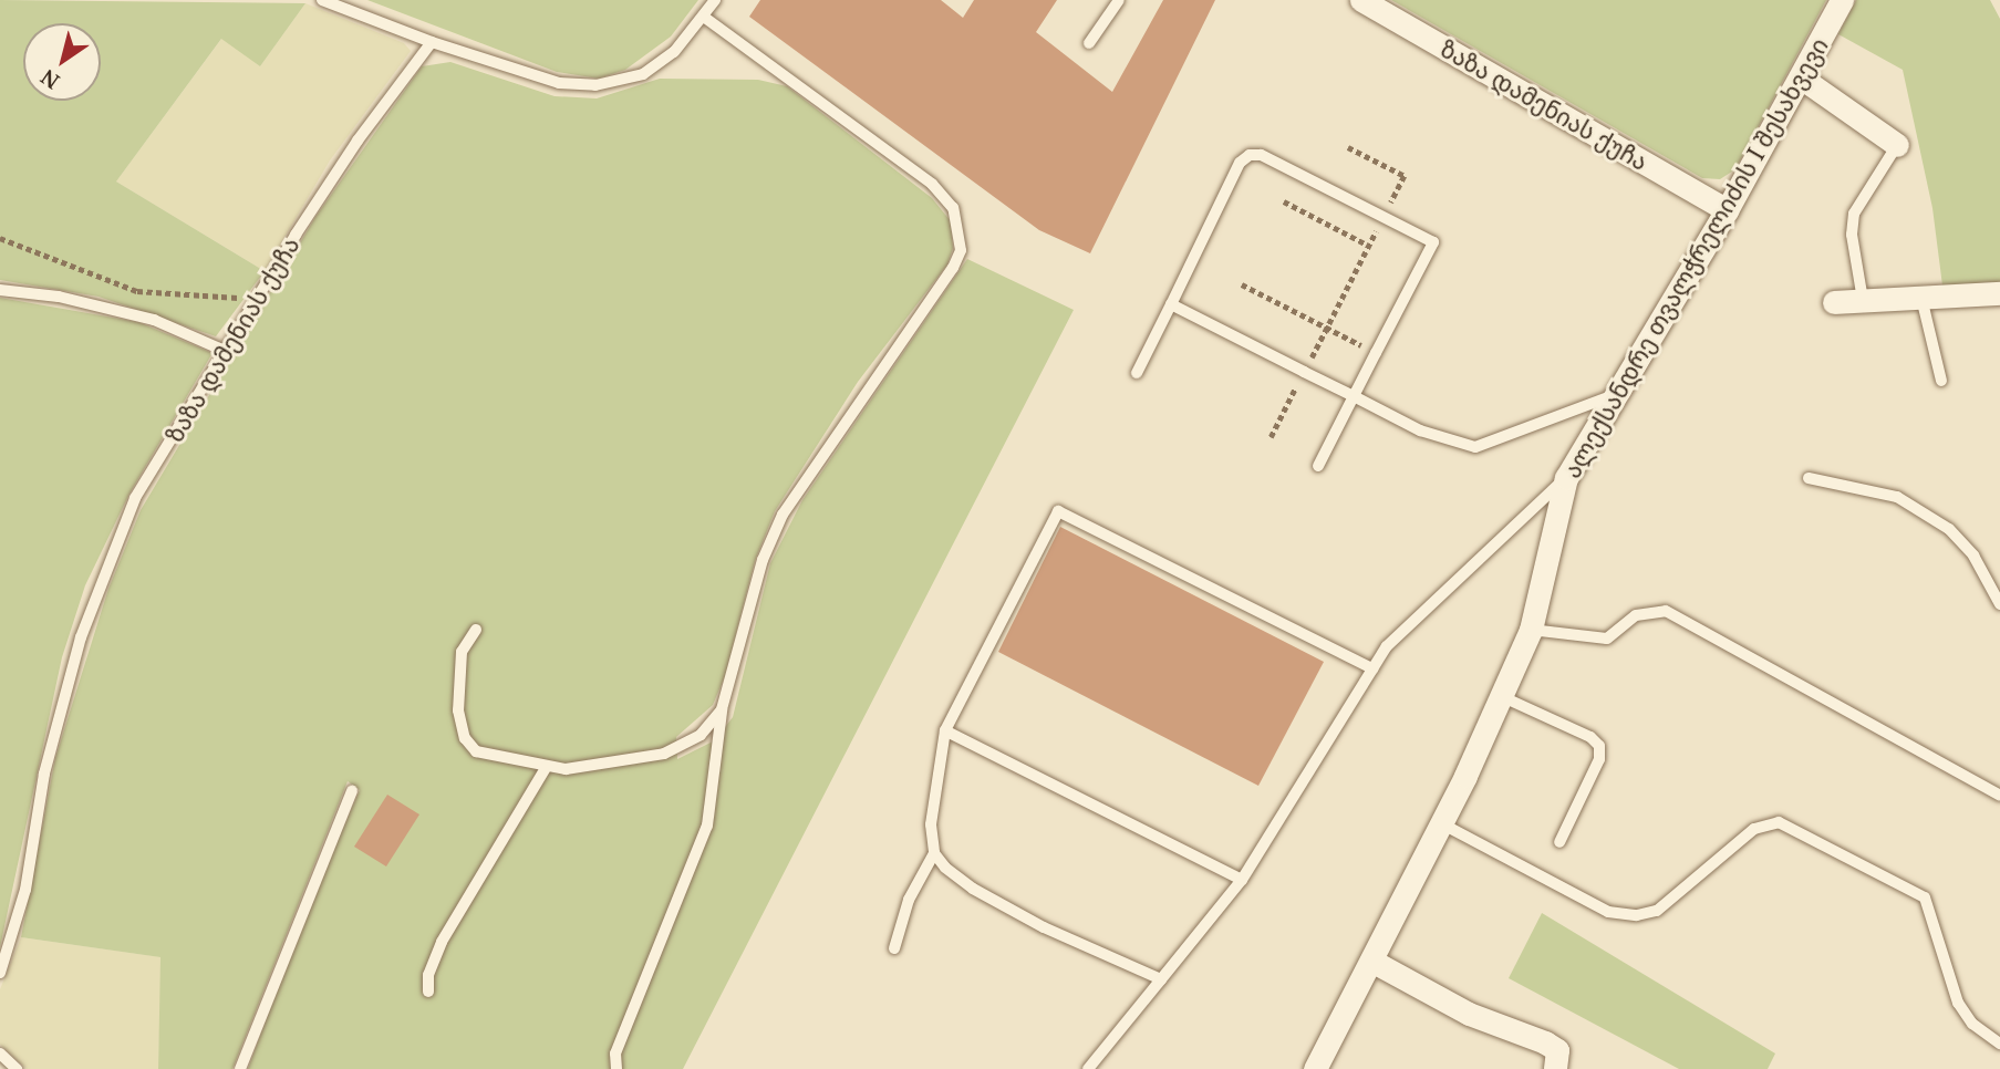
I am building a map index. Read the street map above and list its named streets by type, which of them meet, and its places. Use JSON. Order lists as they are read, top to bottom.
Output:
{
  "streets": {
    "street": ["ზაზა დამენიას ქუჩა", "ალექსანდრე თვალჭრელიძის I შესახვევი"]
  },
  "crossings": [
    ["ზაზა დამენიას ქუჩა", "ალექსანდრე თვალჭრელიძის I შესახვევი"]
  ],
  "north": "bottom left"
}
